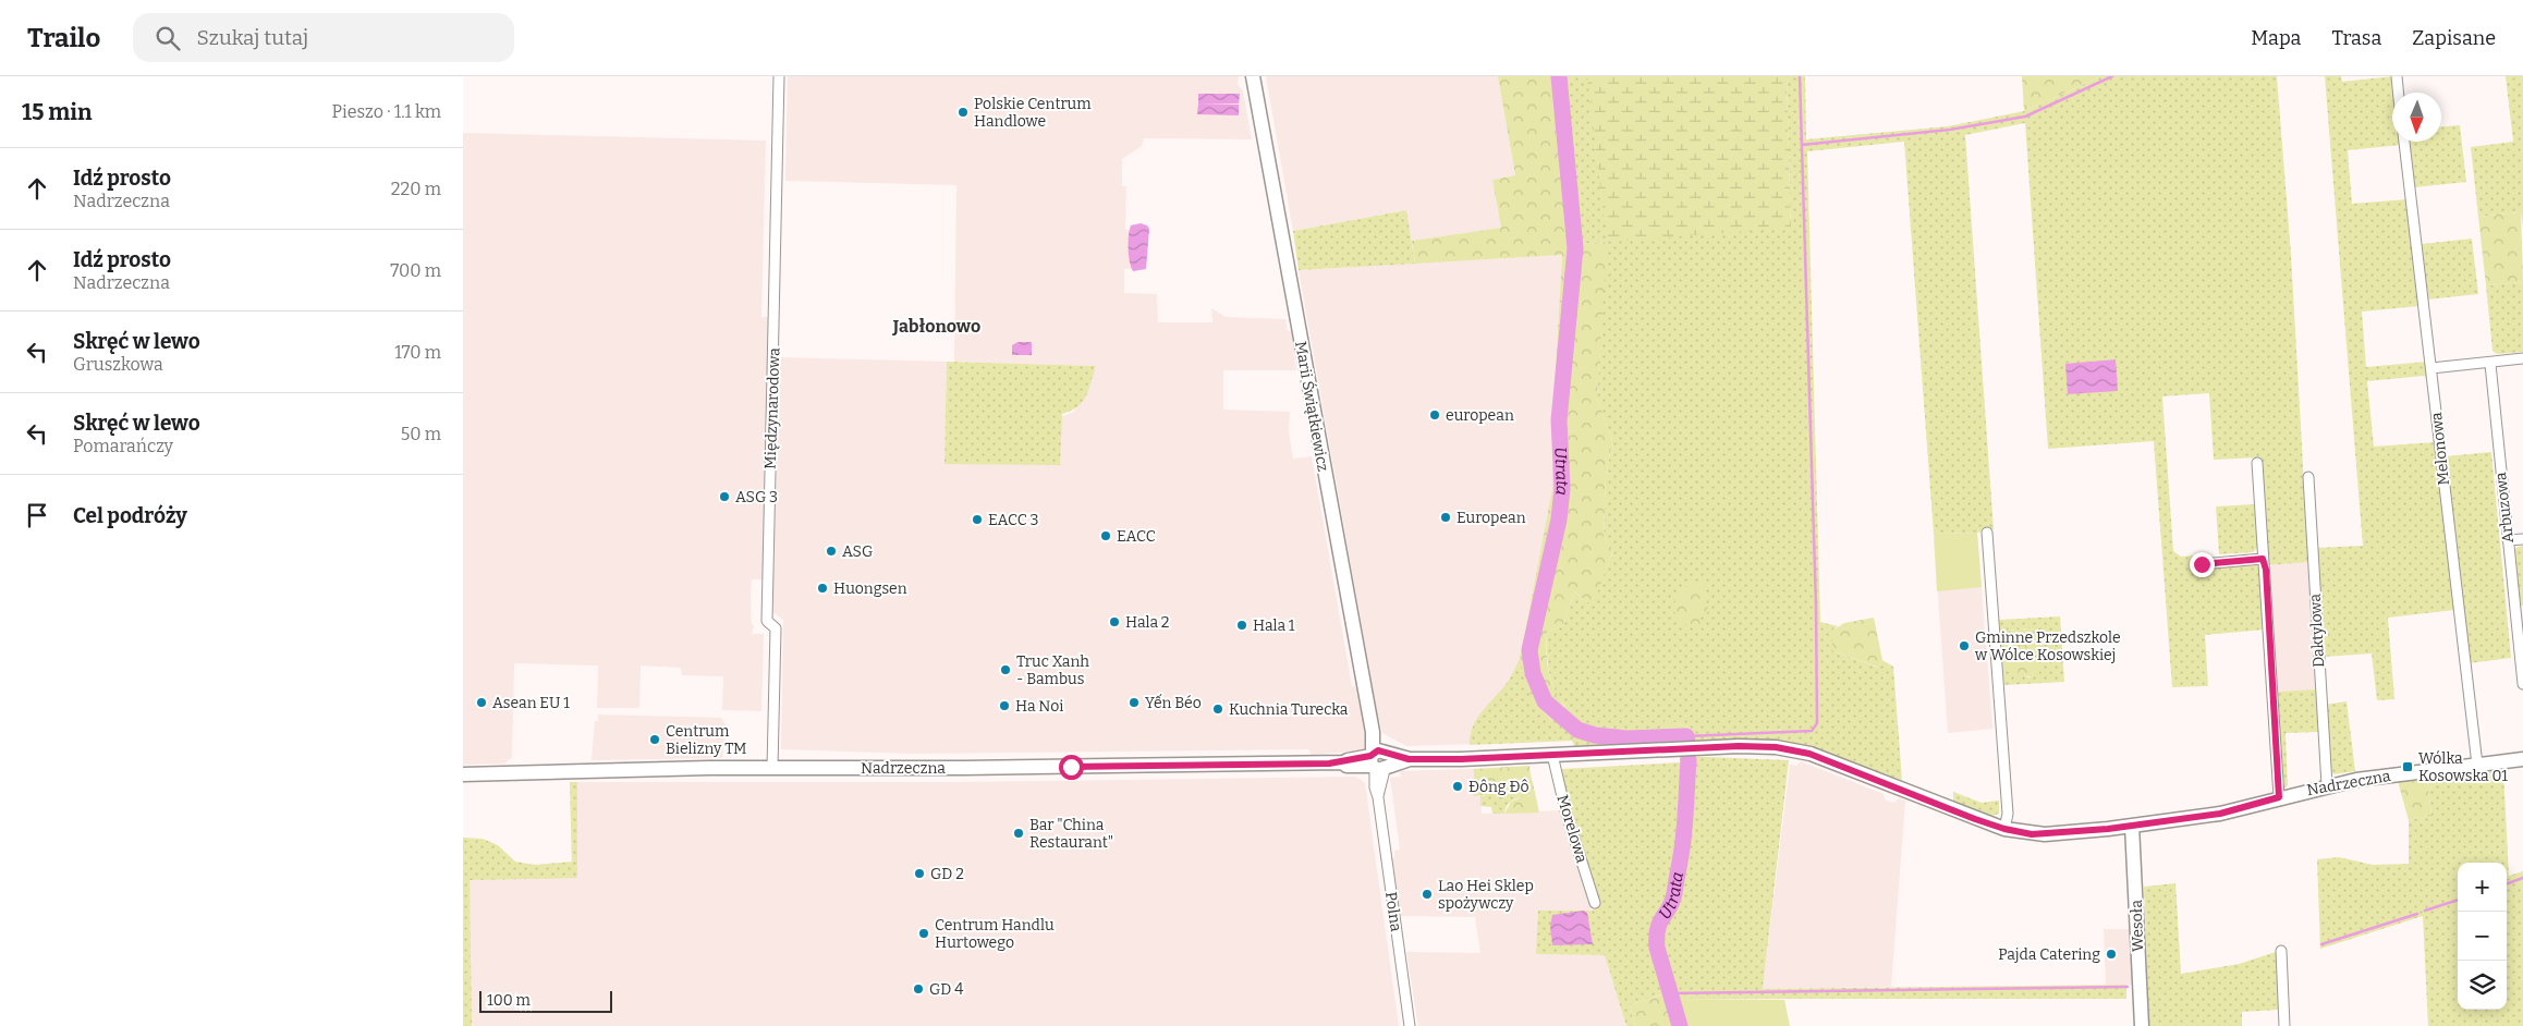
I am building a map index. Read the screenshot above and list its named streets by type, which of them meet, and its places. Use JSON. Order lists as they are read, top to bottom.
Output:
{
  "streets": {
    "street": [
      "Marii Świątkiewicz",
      "Międzynarodowa",
      "Melonowa",
      "Arbuzowa",
      "Daktylowa",
      "Nadrzeczna",
      "Morelowa",
      "Polna",
      "Wesoła"
    ]
  },
  "crossings": [
    ["Marii Świątkiewicz", "Nadrzeczna"],
    ["Marii Świątkiewicz", "Polna"],
    ["Międzynarodowa", "Nadrzeczna"],
    ["Melonowa", "Nadrzeczna"],
    ["Daktylowa", "Nadrzeczna"],
    ["Nadrzeczna", "Morelowa"],
    ["Nadrzeczna", "Polna"],
    ["Nadrzeczna", "Wesoła"]
  ],
  "districts": ["Jabłonowo"],
  "water": ["Utrata"],
  "places": {
    "other": [
      "Polskie Centrum Handlowe",
      "european",
      "ASG 3",
      "European",
      "EACC 3",
      "EACC",
      "ASG",
      "Huongsen",
      "Hala 2",
      "Hala 1",
      "Gminne Przedszkole w Wólce Kosowskiej",
      "Truc Xanh - Bambus",
      "Asean EU 1",
      "Yến Béo",
      "Ha Noi",
      "Kuchnia Turecka",
      "Centrum Bielizny TM",
      "Đông Đô",
      "Bar \"China Restaurant\"",
      "GD 2",
      "Lao Hei Sklep spożywczy",
      "Centrum Handlu Hurtowego",
      "Pajda Catering",
      "GD 4"
    ],
    "transit": ["Wólka Kosowska 01"]
  },
  "scale_bar": "100 m",
  "north": "bottom",
  "page": {
    "header": "Trailo",
    "search": "Szukaj tutaj",
    "nav": ["Mapa", "Trasa", "Zapisane"],
    "heading": ["15 min", "Pieszo · 1.1 km"],
    "list": [
      ["Idź prosto", "Nadrzeczna", "220 m"],
      ["Idź prosto", "Nadrzeczna", "700 m"],
      ["Skręć w lewo", "Gruszkowa", "170 m"],
      ["Skręć w lewo", "Pomarańczy", "50 m"],
      "Cel podróży"
    ],
    "map_buttons": ["+", "−"],
    "scale": "100 m"
  }
}
